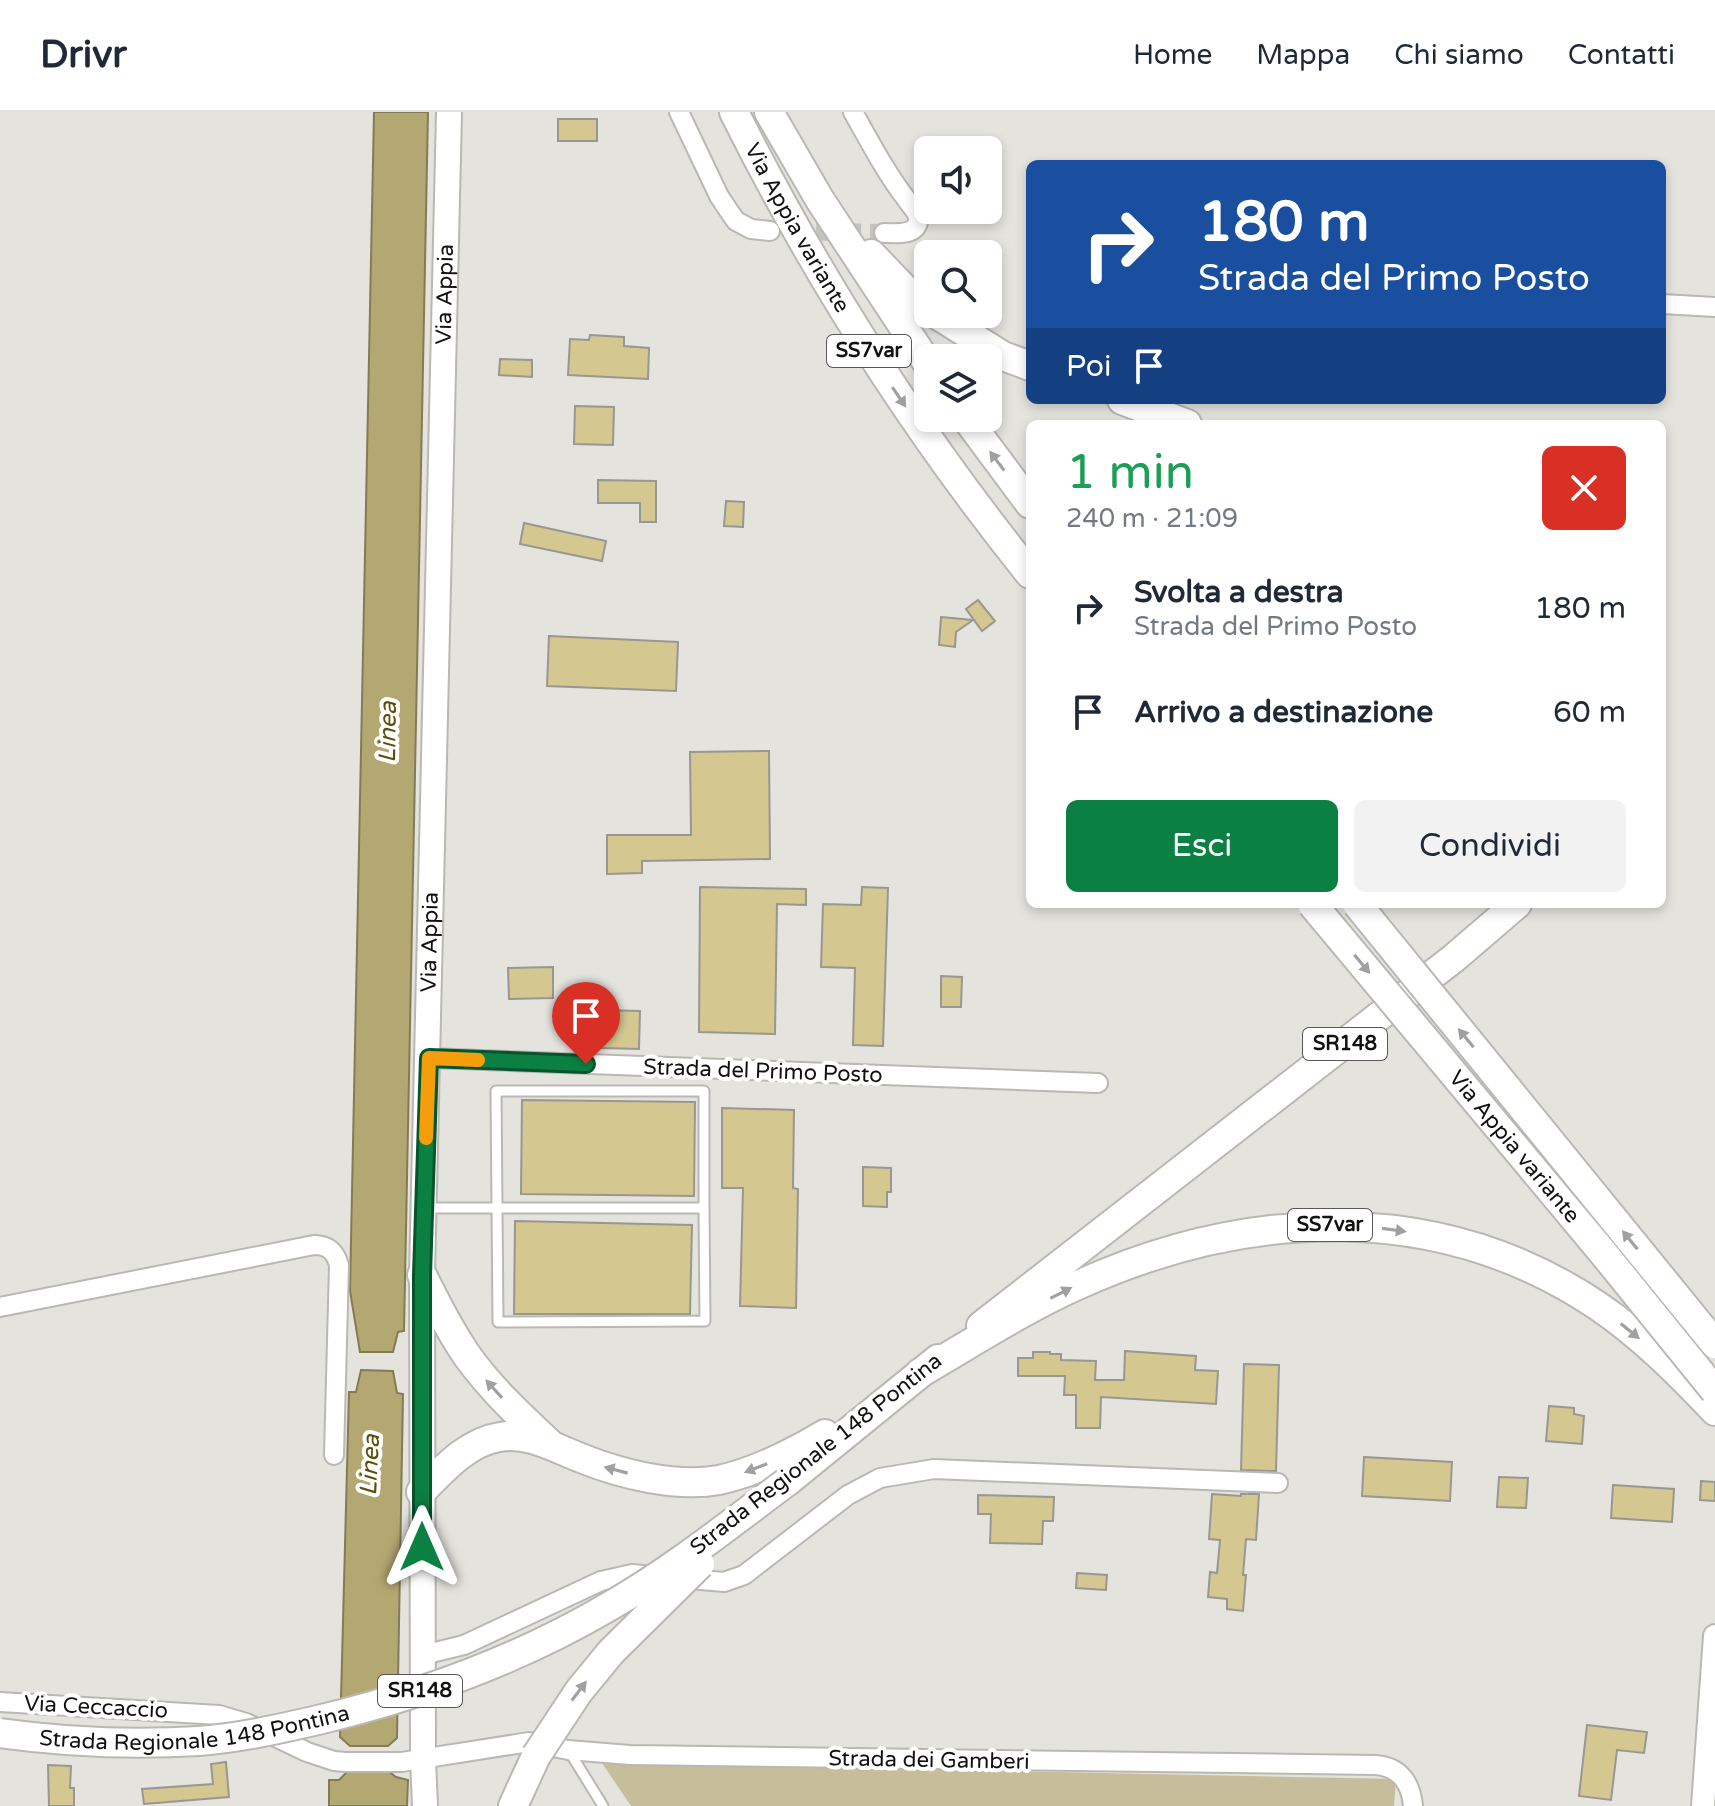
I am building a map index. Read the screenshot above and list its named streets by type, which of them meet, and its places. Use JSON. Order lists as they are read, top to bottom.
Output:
{
  "streets": {
    "main road": [
      "Via Appia variante",
      "Via Appia",
      "SS7var",
      "SR148",
      "Strada Regionale 148 Pontina"
    ],
    "street": ["Strada del Primo Posto", "Via Ceccaccio", "Strada dei Gamberi"]
  },
  "crossings": [
    ["Via Appia", "SR148"],
    ["Via Appia", "Strada del Primo Posto"],
    ["Via Appia", "Via Ceccaccio"],
    ["Via Appia", "Strada dei Gamberi"],
    ["SS7var", "SR148"],
    ["SS7var", "Strada Regionale 148 Pontina"],
    ["SR148", "Strada Regionale 148 Pontina"],
    ["Via Ceccaccio", "Strada dei Gamberi"]
  ],
  "water": ["Linea"],
  "page": {
    "header": "Drivr",
    "nav": [
      "Home",
      "Mappa",
      "Chi siamo",
      "Contatti"
    ],
    "turn": ["180 m", "Strada del Primo Posto"],
    "then": "Poi",
    "heading": ["1 min", "240 m · 21:09"],
    "list": [
      {
        "name": "Svolta a destra",
        "note": "Strada del Primo Posto",
        "value": "180 m"
      },
      {
        "name": "Arrivo a destinazione",
        "value": "60 m"
      }
    ],
    "buttons": ["Esci", "Condividi"]
  }
}
